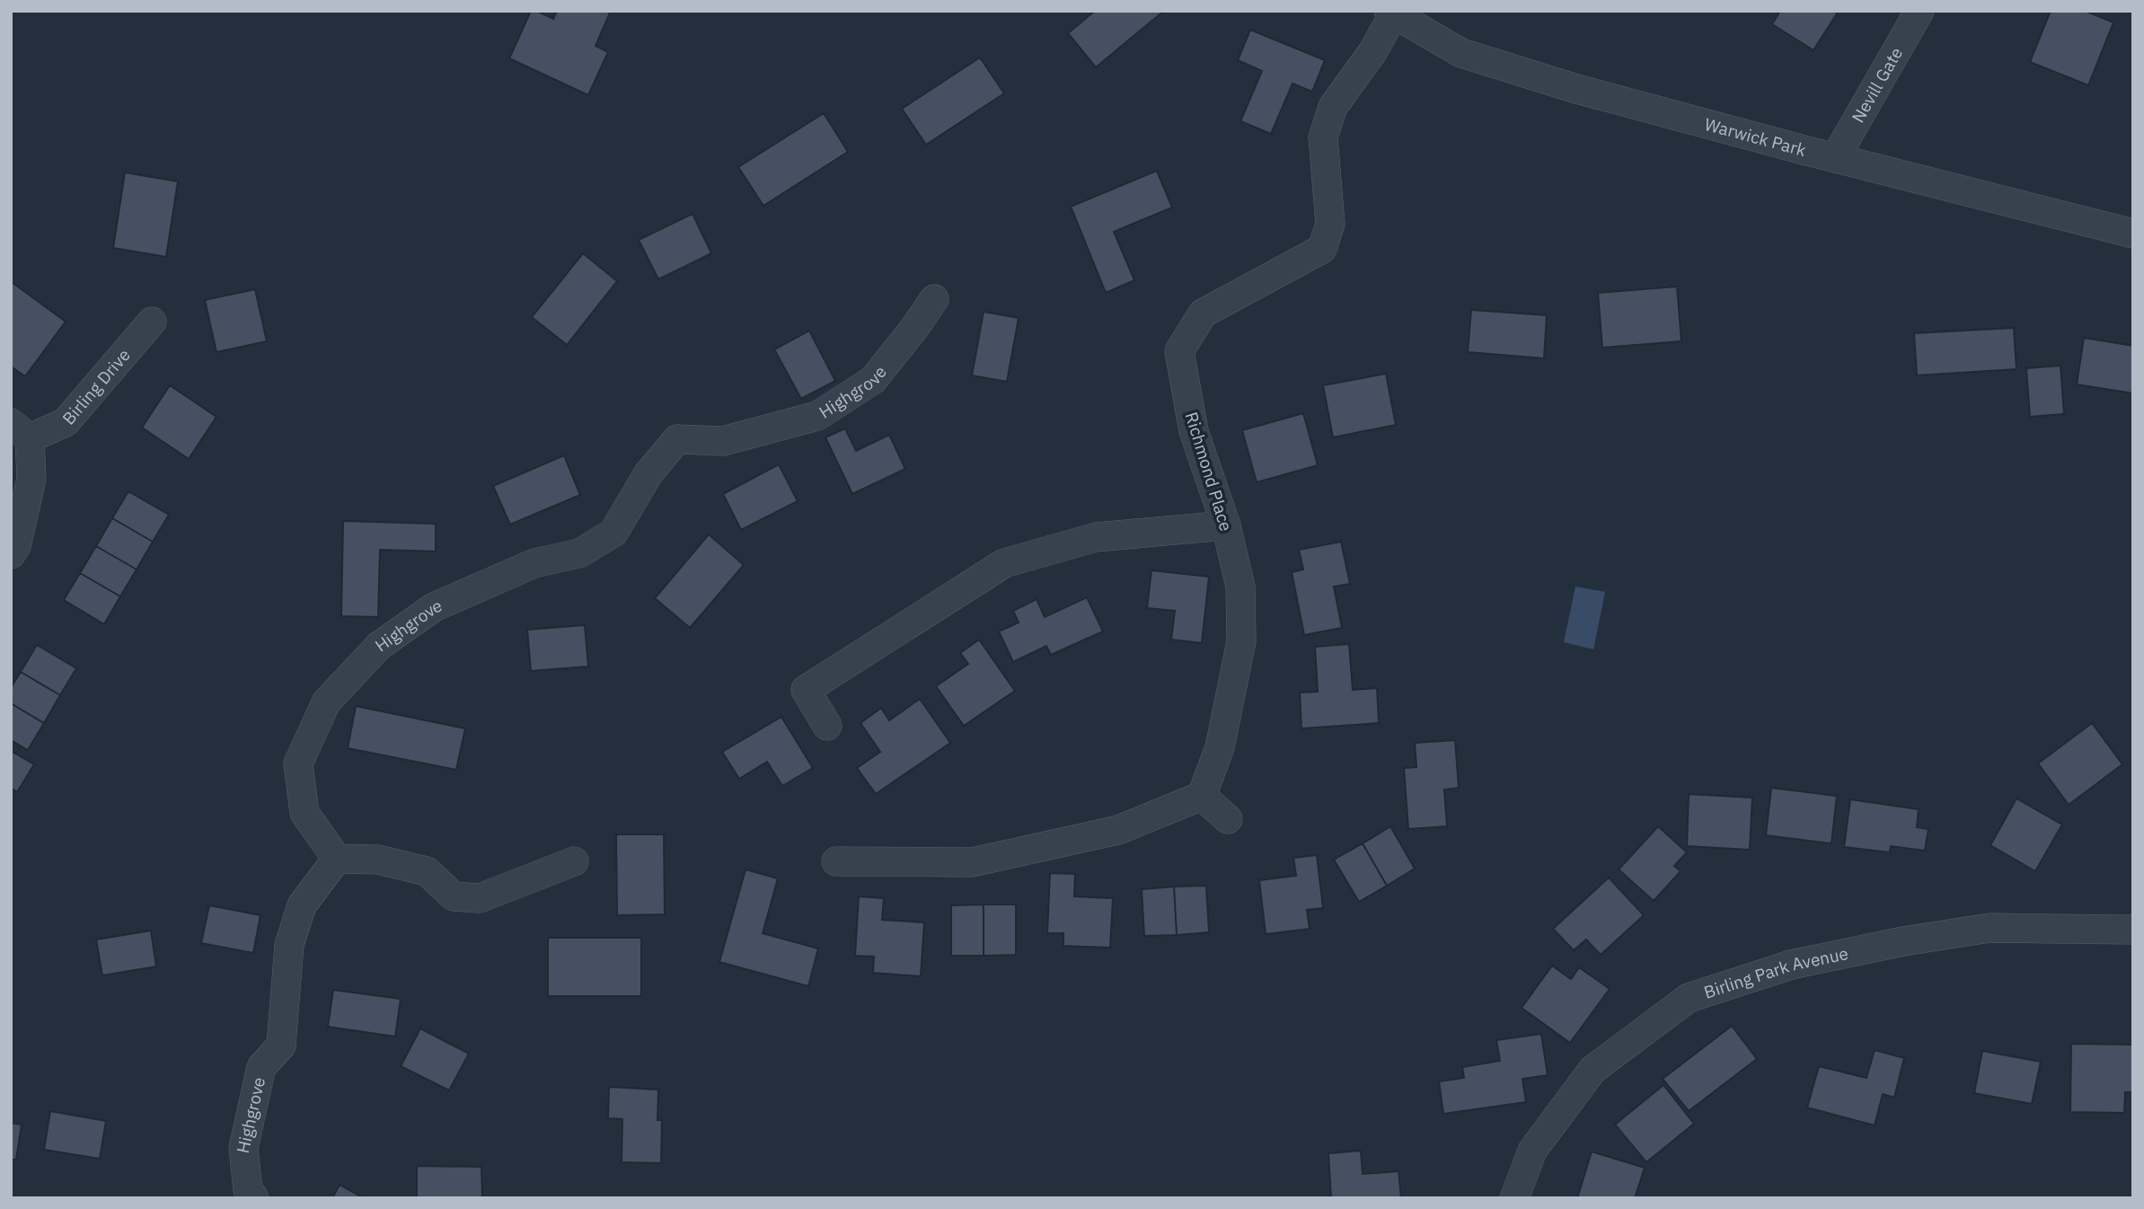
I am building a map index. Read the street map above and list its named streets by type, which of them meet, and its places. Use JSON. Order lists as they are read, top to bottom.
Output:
{
  "streets": {
    "street": [
      "Nevill Gate",
      "Warwick Park",
      "Birling Drive",
      "Highgrove",
      "Richmond Place",
      "Birling Park Avenue"
    ]
  },
  "crossings": [
    ["Nevill Gate", "Warwick Park"],
    ["Warwick Park", "Richmond Place"]
  ]
}
